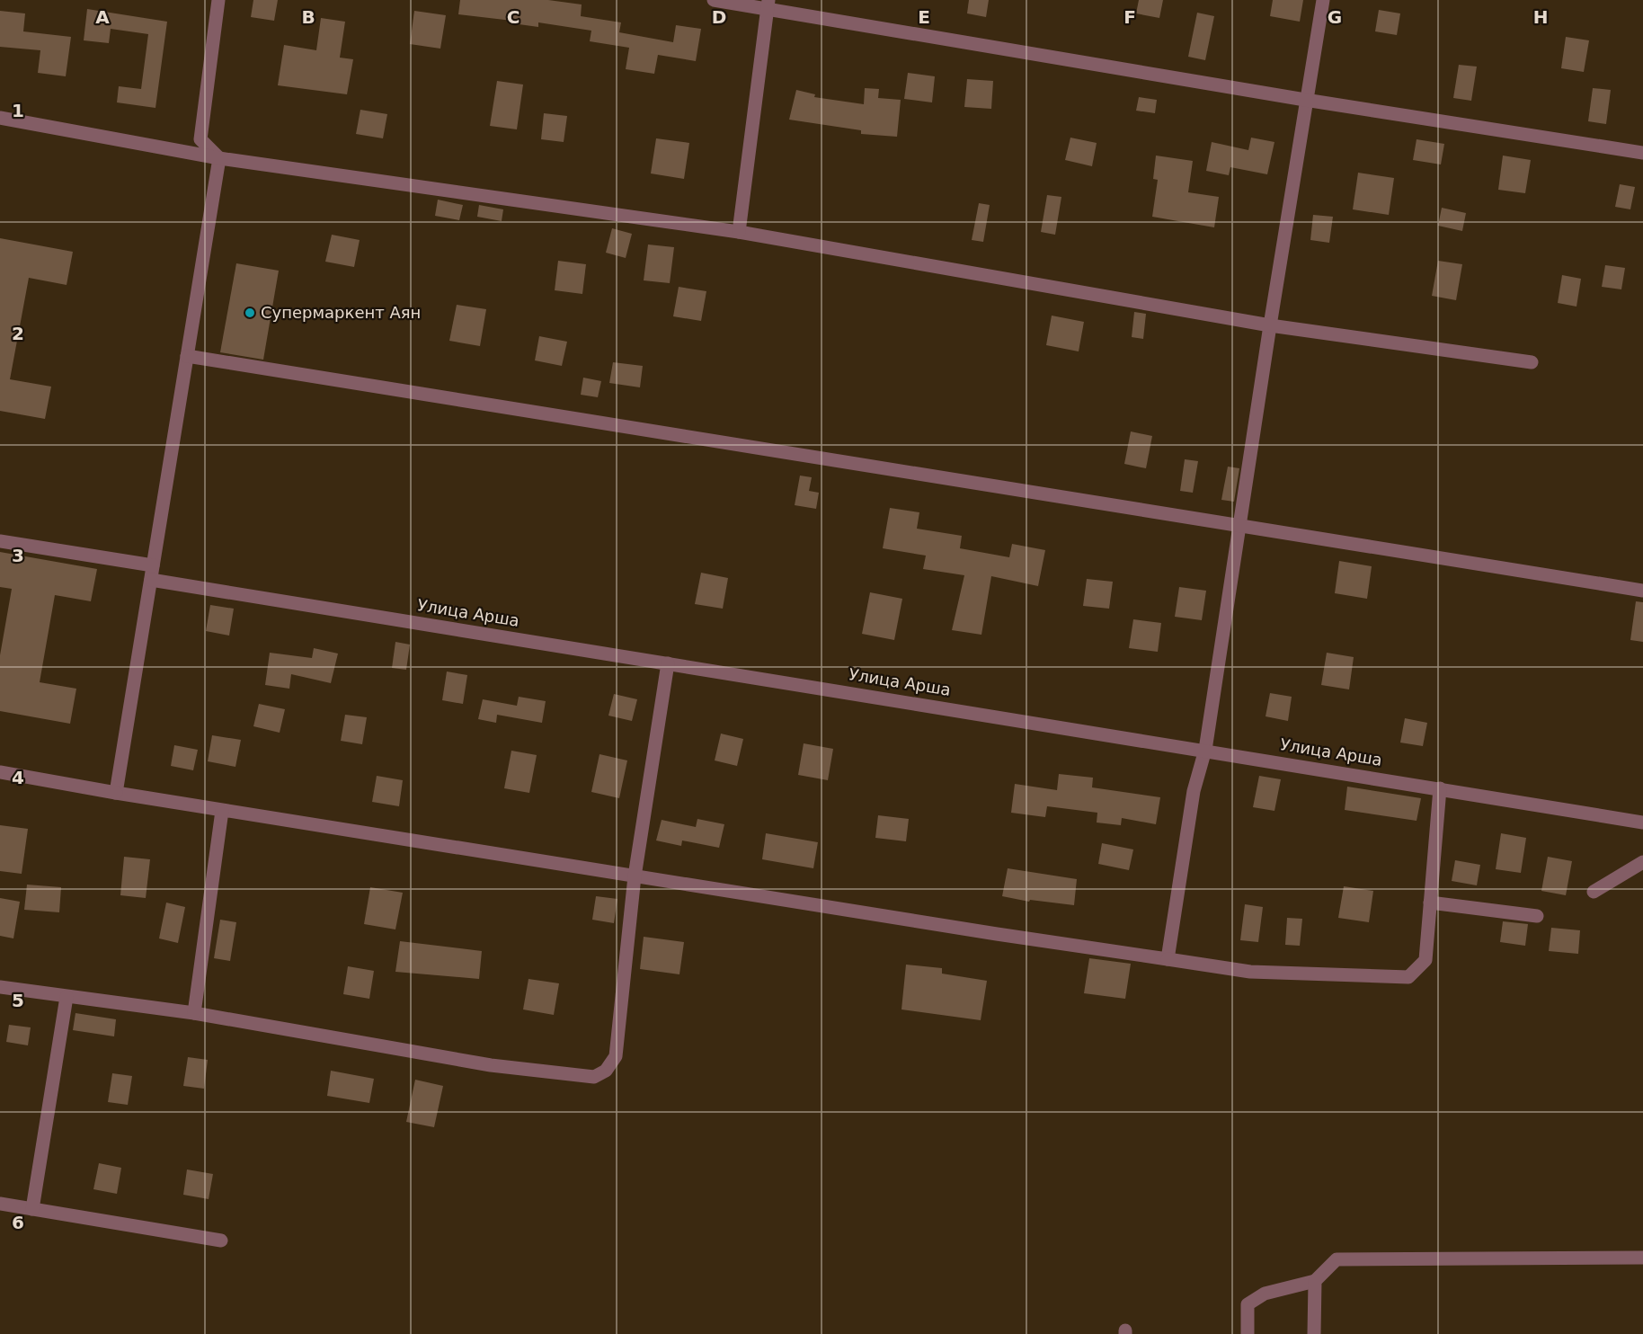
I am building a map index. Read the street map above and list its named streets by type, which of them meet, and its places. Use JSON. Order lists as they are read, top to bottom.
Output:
{
  "streets": {
    "street": ["Улица Арша"]
  },
  "places": ["Супермаркент Аян"],
  "grid": {
    "columns": [
      "A",
      "B",
      "C",
      "D",
      "E",
      "F",
      "G",
      "H"
    ],
    "rows": [
      "1",
      "2",
      "3",
      "4",
      "5",
      "6"
    ]
  }
}
